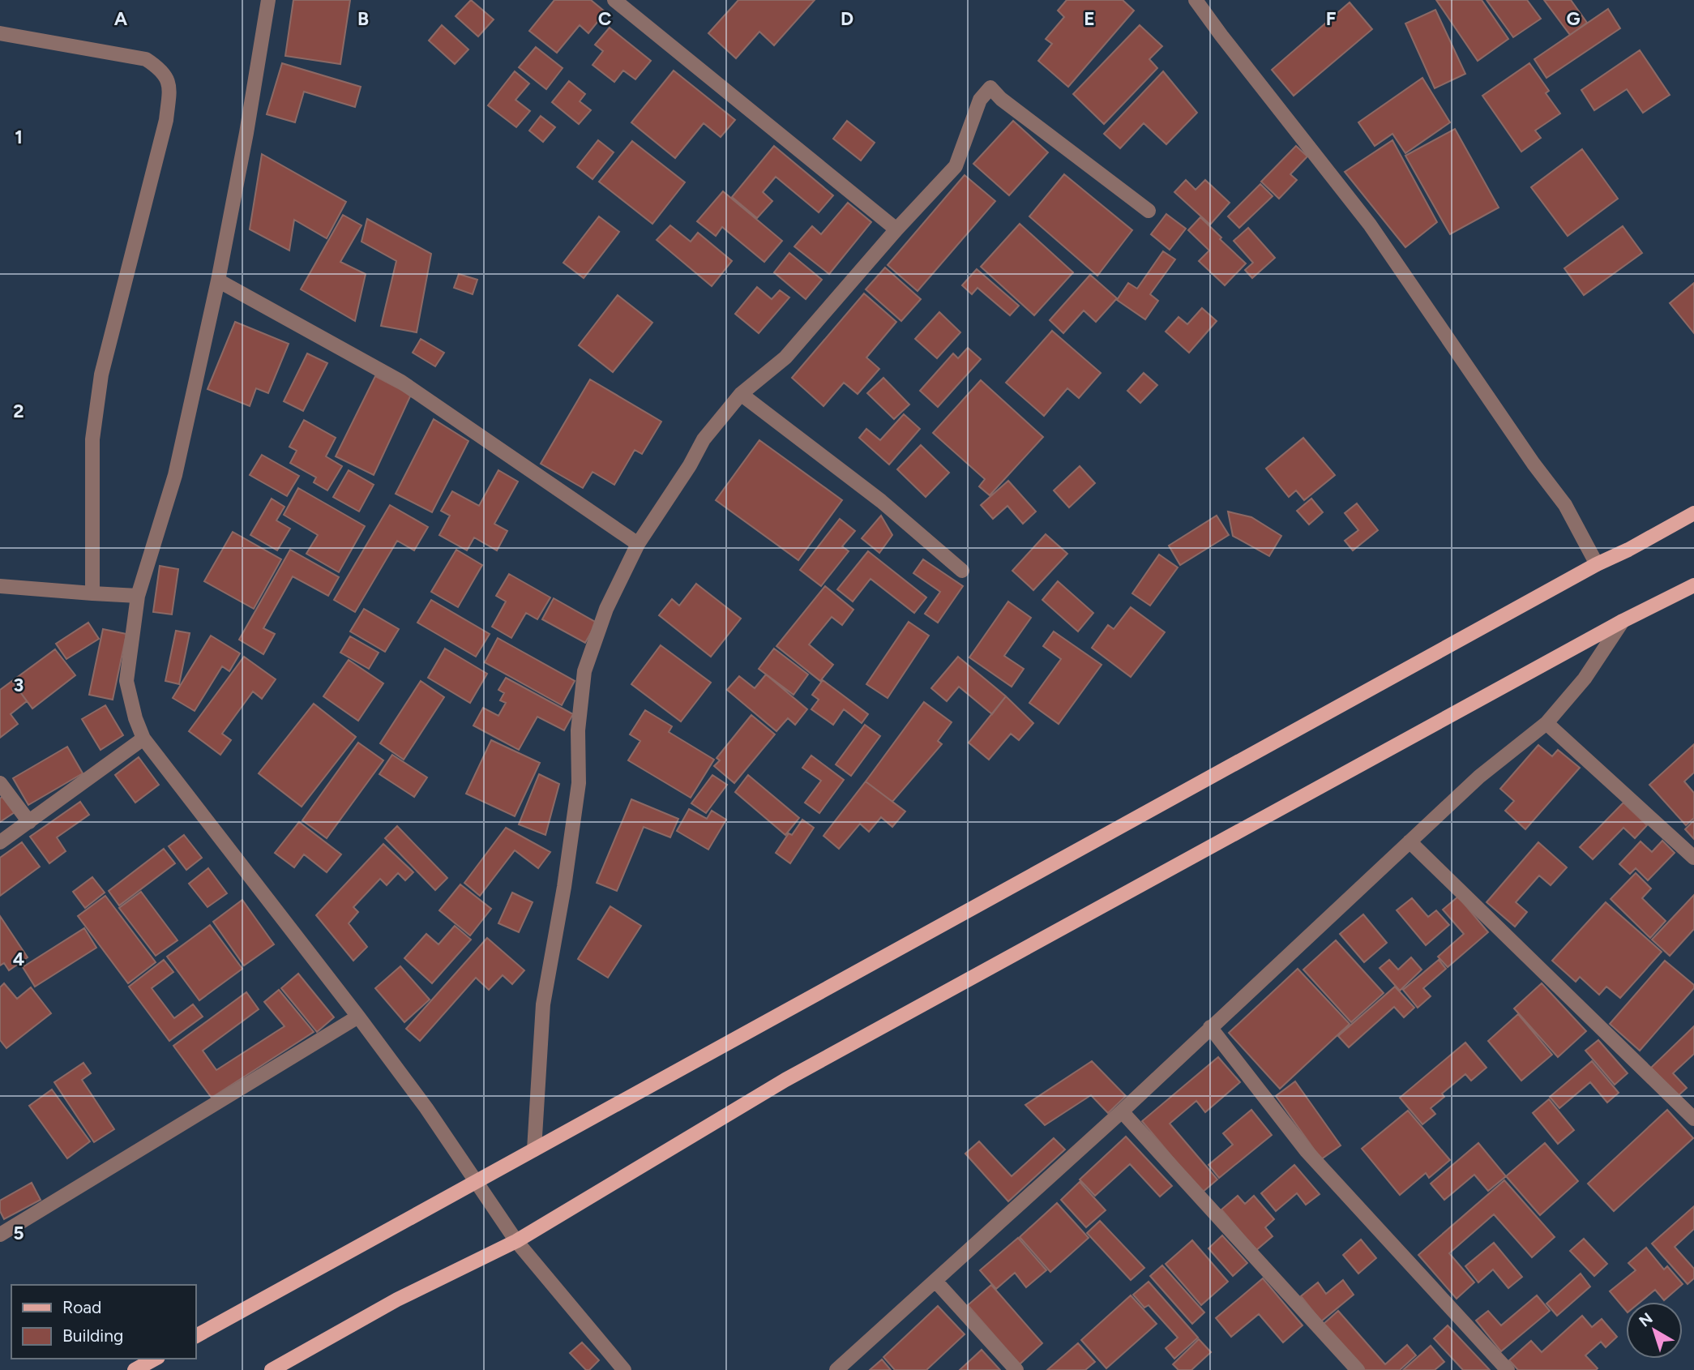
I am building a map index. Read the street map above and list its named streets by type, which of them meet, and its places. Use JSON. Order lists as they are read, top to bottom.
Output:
{
  "legend": ["Road", "Building"],
  "north": "top left",
  "grid": {
    "columns": [
      "A",
      "B",
      "C",
      "D",
      "E",
      "F",
      "G"
    ],
    "rows": [
      "1",
      "2",
      "3",
      "4",
      "5"
    ]
  }
}
